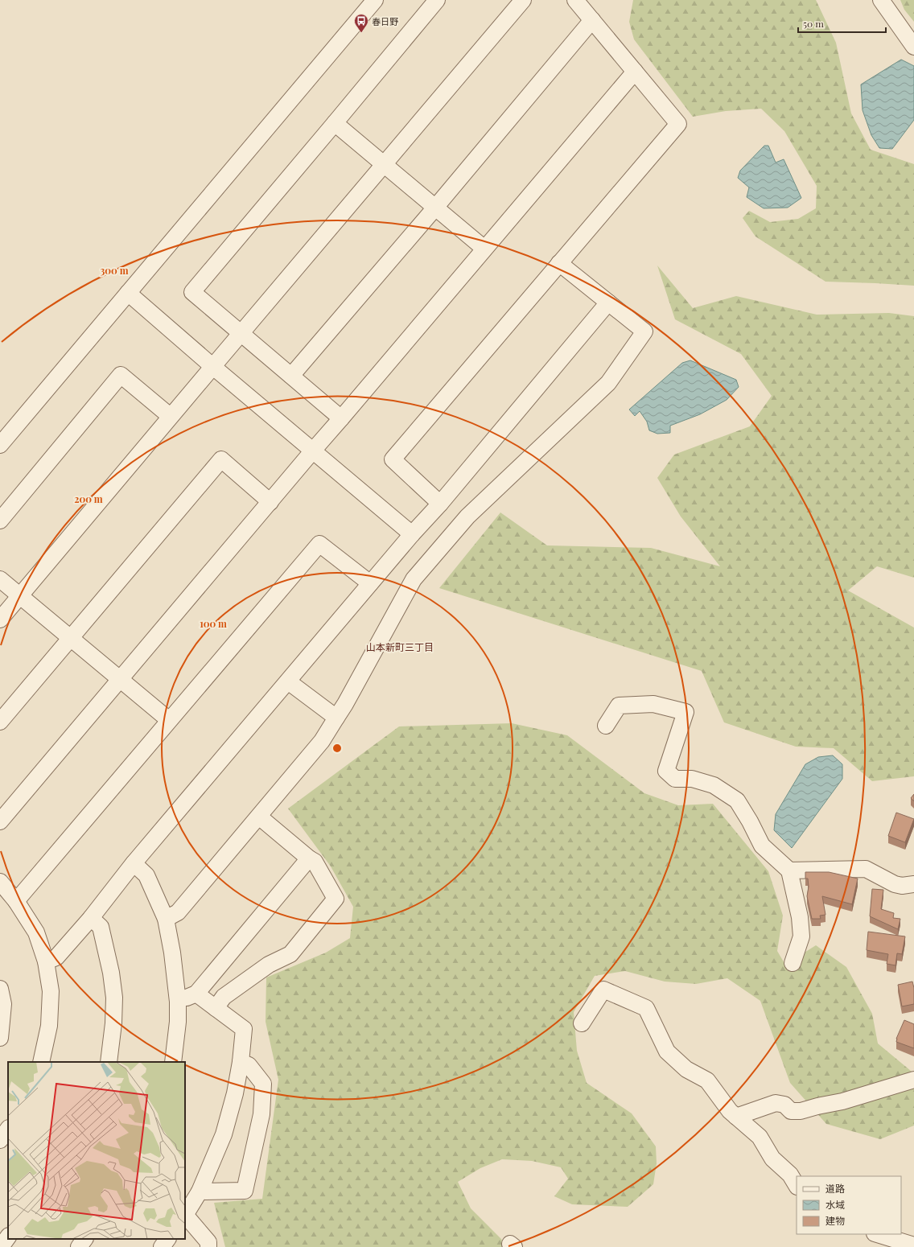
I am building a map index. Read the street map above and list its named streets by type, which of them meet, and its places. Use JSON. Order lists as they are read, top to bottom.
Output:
{
  "districts": ["山本新町三丁目"],
  "places": {
    "bus stop": ["春日野"]
  },
  "legend": ["道路", "水域", "建物"],
  "scale_bar": "50 m",
  "rings": ["300 m", "200 m", "100 m"]
}
